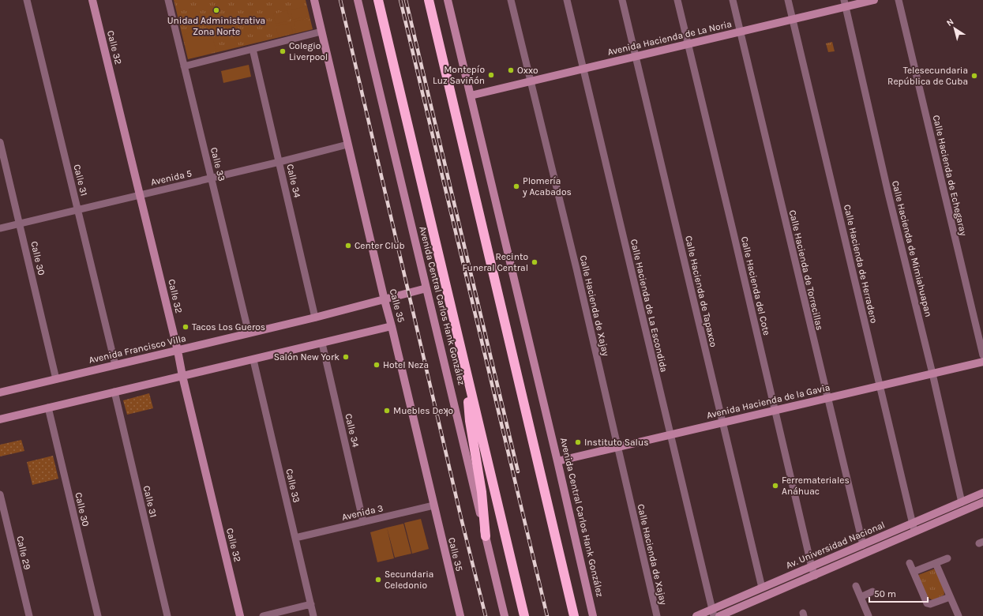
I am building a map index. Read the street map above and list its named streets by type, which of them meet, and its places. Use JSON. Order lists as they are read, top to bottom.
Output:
{
  "streets": {
    "highway": ["Avenida Central Carlos Hank González"],
    "street": [
      "Avenida Hacienda de La Noria",
      "Calle 32",
      "Calle 33",
      "Calle Hacienda de Echegaray",
      "Avenida 5",
      "Calle 31",
      "Calle 34",
      "Calle Hacienda de Mimiahuapan",
      "Calle 30",
      "Calle Hacienda de Herradero",
      "Calle Hacienda de Torrecillas",
      "Calle Hacienda del Cote",
      "Calle Hacienda de Tapaxco",
      "Calle 35",
      "Calle Hacienda de Xajay",
      "Calle Hacienda de La Escondida",
      "Avenida Francisco Villa",
      "Avenida Hacienda de la Gavia",
      "Avenida 3",
      "Av. Universidad Nacional",
      "Calle 29"
    ]
  },
  "crossings": [
    ["Avenida Hacienda de La Noria", "Calle Hacienda de Mimiahuapan"],
    ["Avenida Hacienda de La Noria", "Calle Hacienda de Herradero"],
    ["Avenida Hacienda de La Noria", "Calle Hacienda de Torrecillas"],
    ["Avenida Hacienda de La Noria", "Calle Hacienda del Cote"],
    ["Avenida Hacienda de La Noria", "Calle Hacienda de Tapaxco"],
    ["Avenida Hacienda de La Noria", "Avenida Central Carlos Hank González"],
    ["Avenida Hacienda de La Noria", "Calle Hacienda de Xajay"],
    ["Avenida Hacienda de La Noria", "Calle Hacienda de La Escondida"],
    ["Calle 32", "Avenida 5"],
    ["Calle 32", "Avenida Francisco Villa"],
    ["Calle 33", "Avenida 5"],
    ["Calle 33", "Avenida Francisco Villa"],
    ["Calle 33", "Avenida 3"],
    ["Avenida 5", "Calle 31"],
    ["Avenida 5", "Calle 34"],
    ["Avenida 5", "Calle 30"],
    ["Avenida 5", "Calle 35"],
    ["Calle 31", "Avenida Francisco Villa"],
    ["Calle 34", "Avenida Francisco Villa"],
    ["Calle 34", "Avenida 3"],
    ["Calle Hacienda de Mimiahuapan", "Avenida Hacienda de la Gavia"],
    ["Calle Hacienda de Mimiahuapan", "Av. Universidad Nacional"],
    ["Calle 30", "Avenida Francisco Villa"],
    ["Calle Hacienda de Herradero", "Avenida Hacienda de la Gavia"],
    ["Calle Hacienda de Herradero", "Av. Universidad Nacional"],
    ["Calle Hacienda de Torrecillas", "Avenida Hacienda de la Gavia"],
    ["Calle Hacienda de Torrecillas", "Av. Universidad Nacional"],
    ["Calle Hacienda del Cote", "Avenida Hacienda de la Gavia"],
    ["Calle Hacienda del Cote", "Av. Universidad Nacional"],
    ["Calle Hacienda de Tapaxco", "Avenida Hacienda de la Gavia"],
    ["Calle Hacienda de Tapaxco", "Av. Universidad Nacional"],
    ["Calle 35", "Avenida Francisco Villa"],
    ["Calle 35", "Avenida 3"],
    ["Avenida Central Carlos Hank González", "Avenida Francisco Villa"],
    ["Avenida Central Carlos Hank González", "Avenida Hacienda de la Gavia"],
    ["Calle Hacienda de Xajay", "Avenida Hacienda de la Gavia"],
    ["Calle Hacienda de La Escondida", "Avenida Hacienda de la Gavia"],
    ["Calle Hacienda de La Escondida", "Av. Universidad Nacional"]
  ],
  "places": [
    "Unidad Administrativa Zona Norte",
    "Colegio Liverpool",
    "Oxxo",
    "Montepío Luz Saviñón",
    "Telesecundaria República de Cuba",
    "Plomería y Acabados",
    "Center Club",
    "Recinto Funeral Central",
    "Tacos Los Gueros",
    "Salón New York",
    "Hotel Neza",
    "Muebles Deʞo",
    "Instituto Salus",
    "Ferremateriales Anáhuac",
    "Secundaria Celedonio"
  ],
  "scale_bar": "50 m",
  "north": "top left"
}
